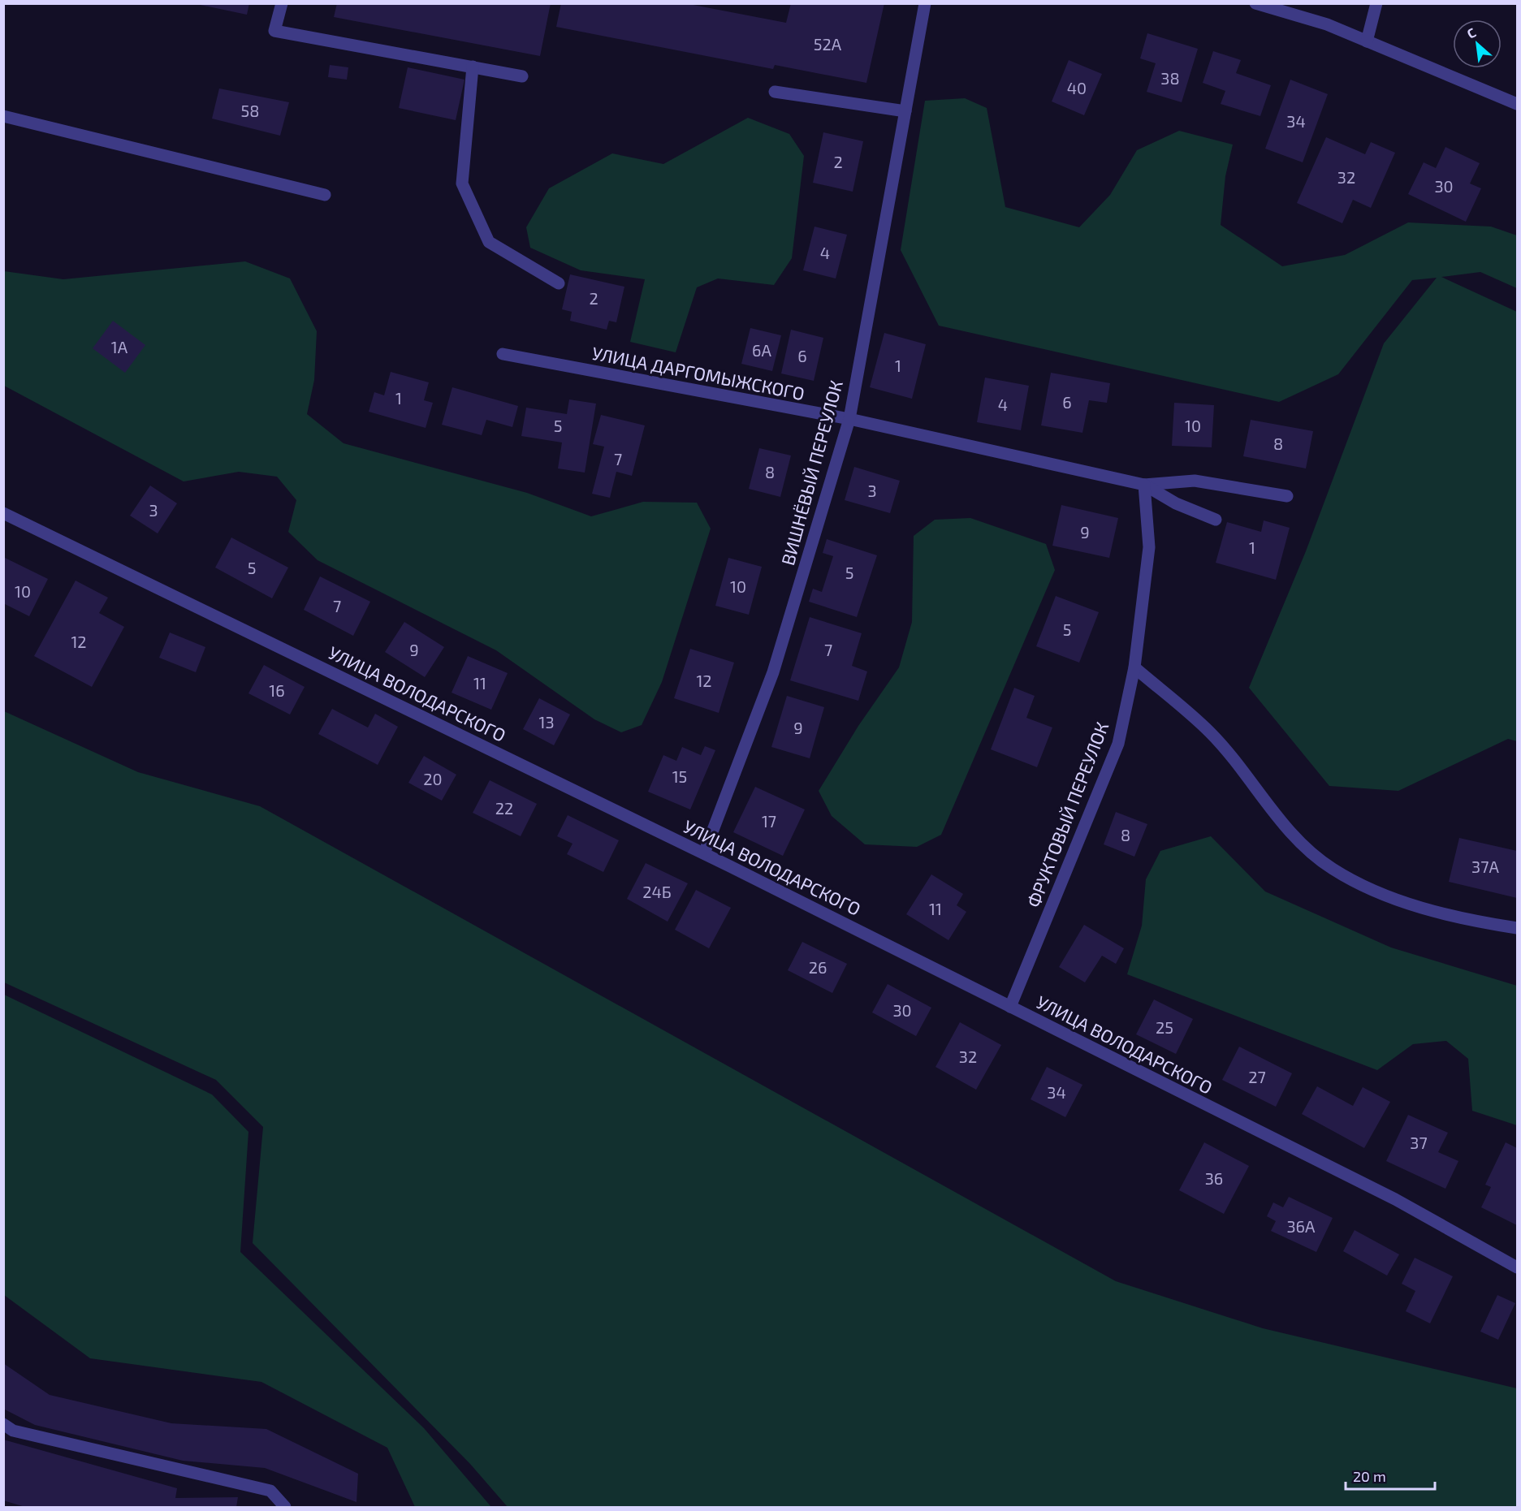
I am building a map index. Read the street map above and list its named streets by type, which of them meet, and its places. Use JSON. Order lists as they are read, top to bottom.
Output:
{
  "streets": {
    "street": [
      "УЛИЦА ДАРГОМЫЖСКОГО",
      "ВИШНЁВЫЙ ПЕРЕУЛОК",
      "УЛИЦА ВОЛОДАРСКОГО",
      "ФРУКТОВЫЙ ПЕРЕУЛОК"
    ]
  },
  "crossings": [
    ["УЛИЦА ДАРГОМЫЖСКОГО", "ВИШНЁВЫЙ ПЕРЕУЛОК"],
    ["УЛИЦА ДАРГОМЫЖСКОГО", "ФРУКТОВЫЙ ПЕРЕУЛОК"],
    ["ВИШНЁВЫЙ ПЕРЕУЛОК", "УЛИЦА ВОЛОДАРСКОГО"],
    ["УЛИЦА ВОЛОДАРСКОГО", "ФРУКТОВЫЙ ПЕРЕУЛОК"]
  ],
  "house_numbers": [
    "52А",
    "38",
    "40",
    "58",
    "34",
    "2",
    "32",
    "30",
    "4",
    "2",
    "1А",
    "6А",
    "6",
    "1",
    "1",
    "6",
    "4",
    "5",
    "10",
    "8",
    "7",
    "8",
    "3",
    "3",
    "9",
    "1",
    "5",
    "5",
    "10",
    "10",
    "7",
    "5",
    "12",
    "9",
    "7",
    "12",
    "11",
    "16",
    "13",
    "9",
    "15",
    "20",
    "22",
    "17",
    "8",
    "37А",
    "24Б",
    "11",
    "26",
    "30",
    "25",
    "32",
    "27",
    "34",
    "37",
    "36",
    "36А"
  ],
  "scale_bar": "20 m",
  "north": "top left"
}
